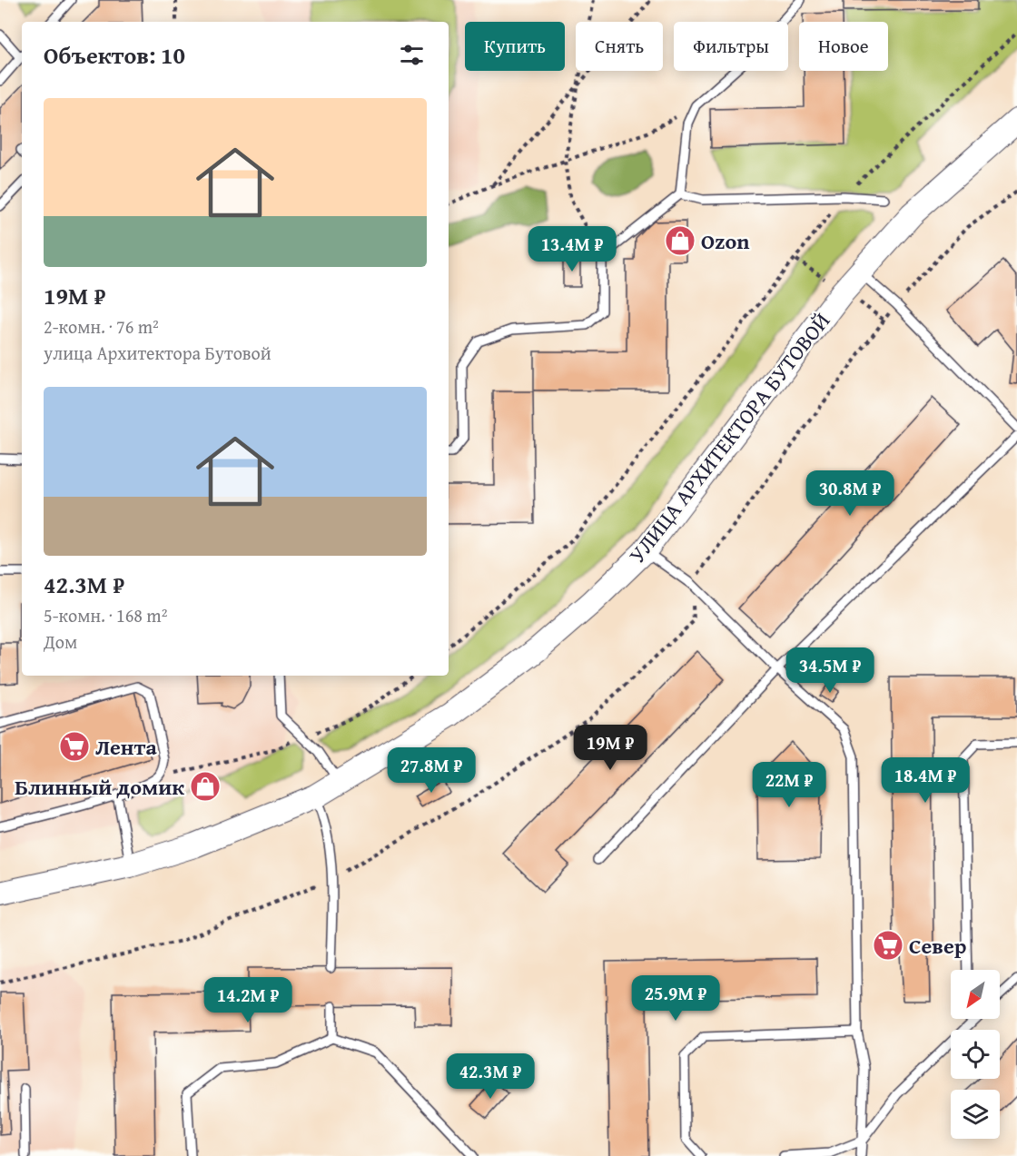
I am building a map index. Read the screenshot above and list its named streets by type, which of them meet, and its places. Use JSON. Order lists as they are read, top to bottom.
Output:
{
  "streets": {
    "main road": ["УЛИЦА АРХИТЕКТОРА БУТОВОЙ"]
  },
  "places": {
    "shop": ["Ozon", "Блинный домик"],
    "supermarket": ["Лента", "Север"]
  },
  "north": "bottom left",
  "page": {
    "chip": [
      "Купить",
      "Снять",
      "Фильтры",
      "Новое"
    ],
    "heading": "Объектов: 10",
    "list": [
      {
        "name": "19M ₽",
        "note": "2-комн. · 76 m² · улица Архитектора Бутовой"
      },
      {
        "name": "42.3M ₽",
        "note": "5-комн. · 168 m² · Дом"
      }
    ],
    "price": [
      "13.4M ₽",
      "30.8M ₽",
      "34.5M ₽",
      "19M ₽",
      "27.8M ₽",
      "18.4M ₽",
      "22M ₽",
      "25.9M ₽",
      "14.2M ₽",
      "42.3M ₽"
    ]
  }
}
